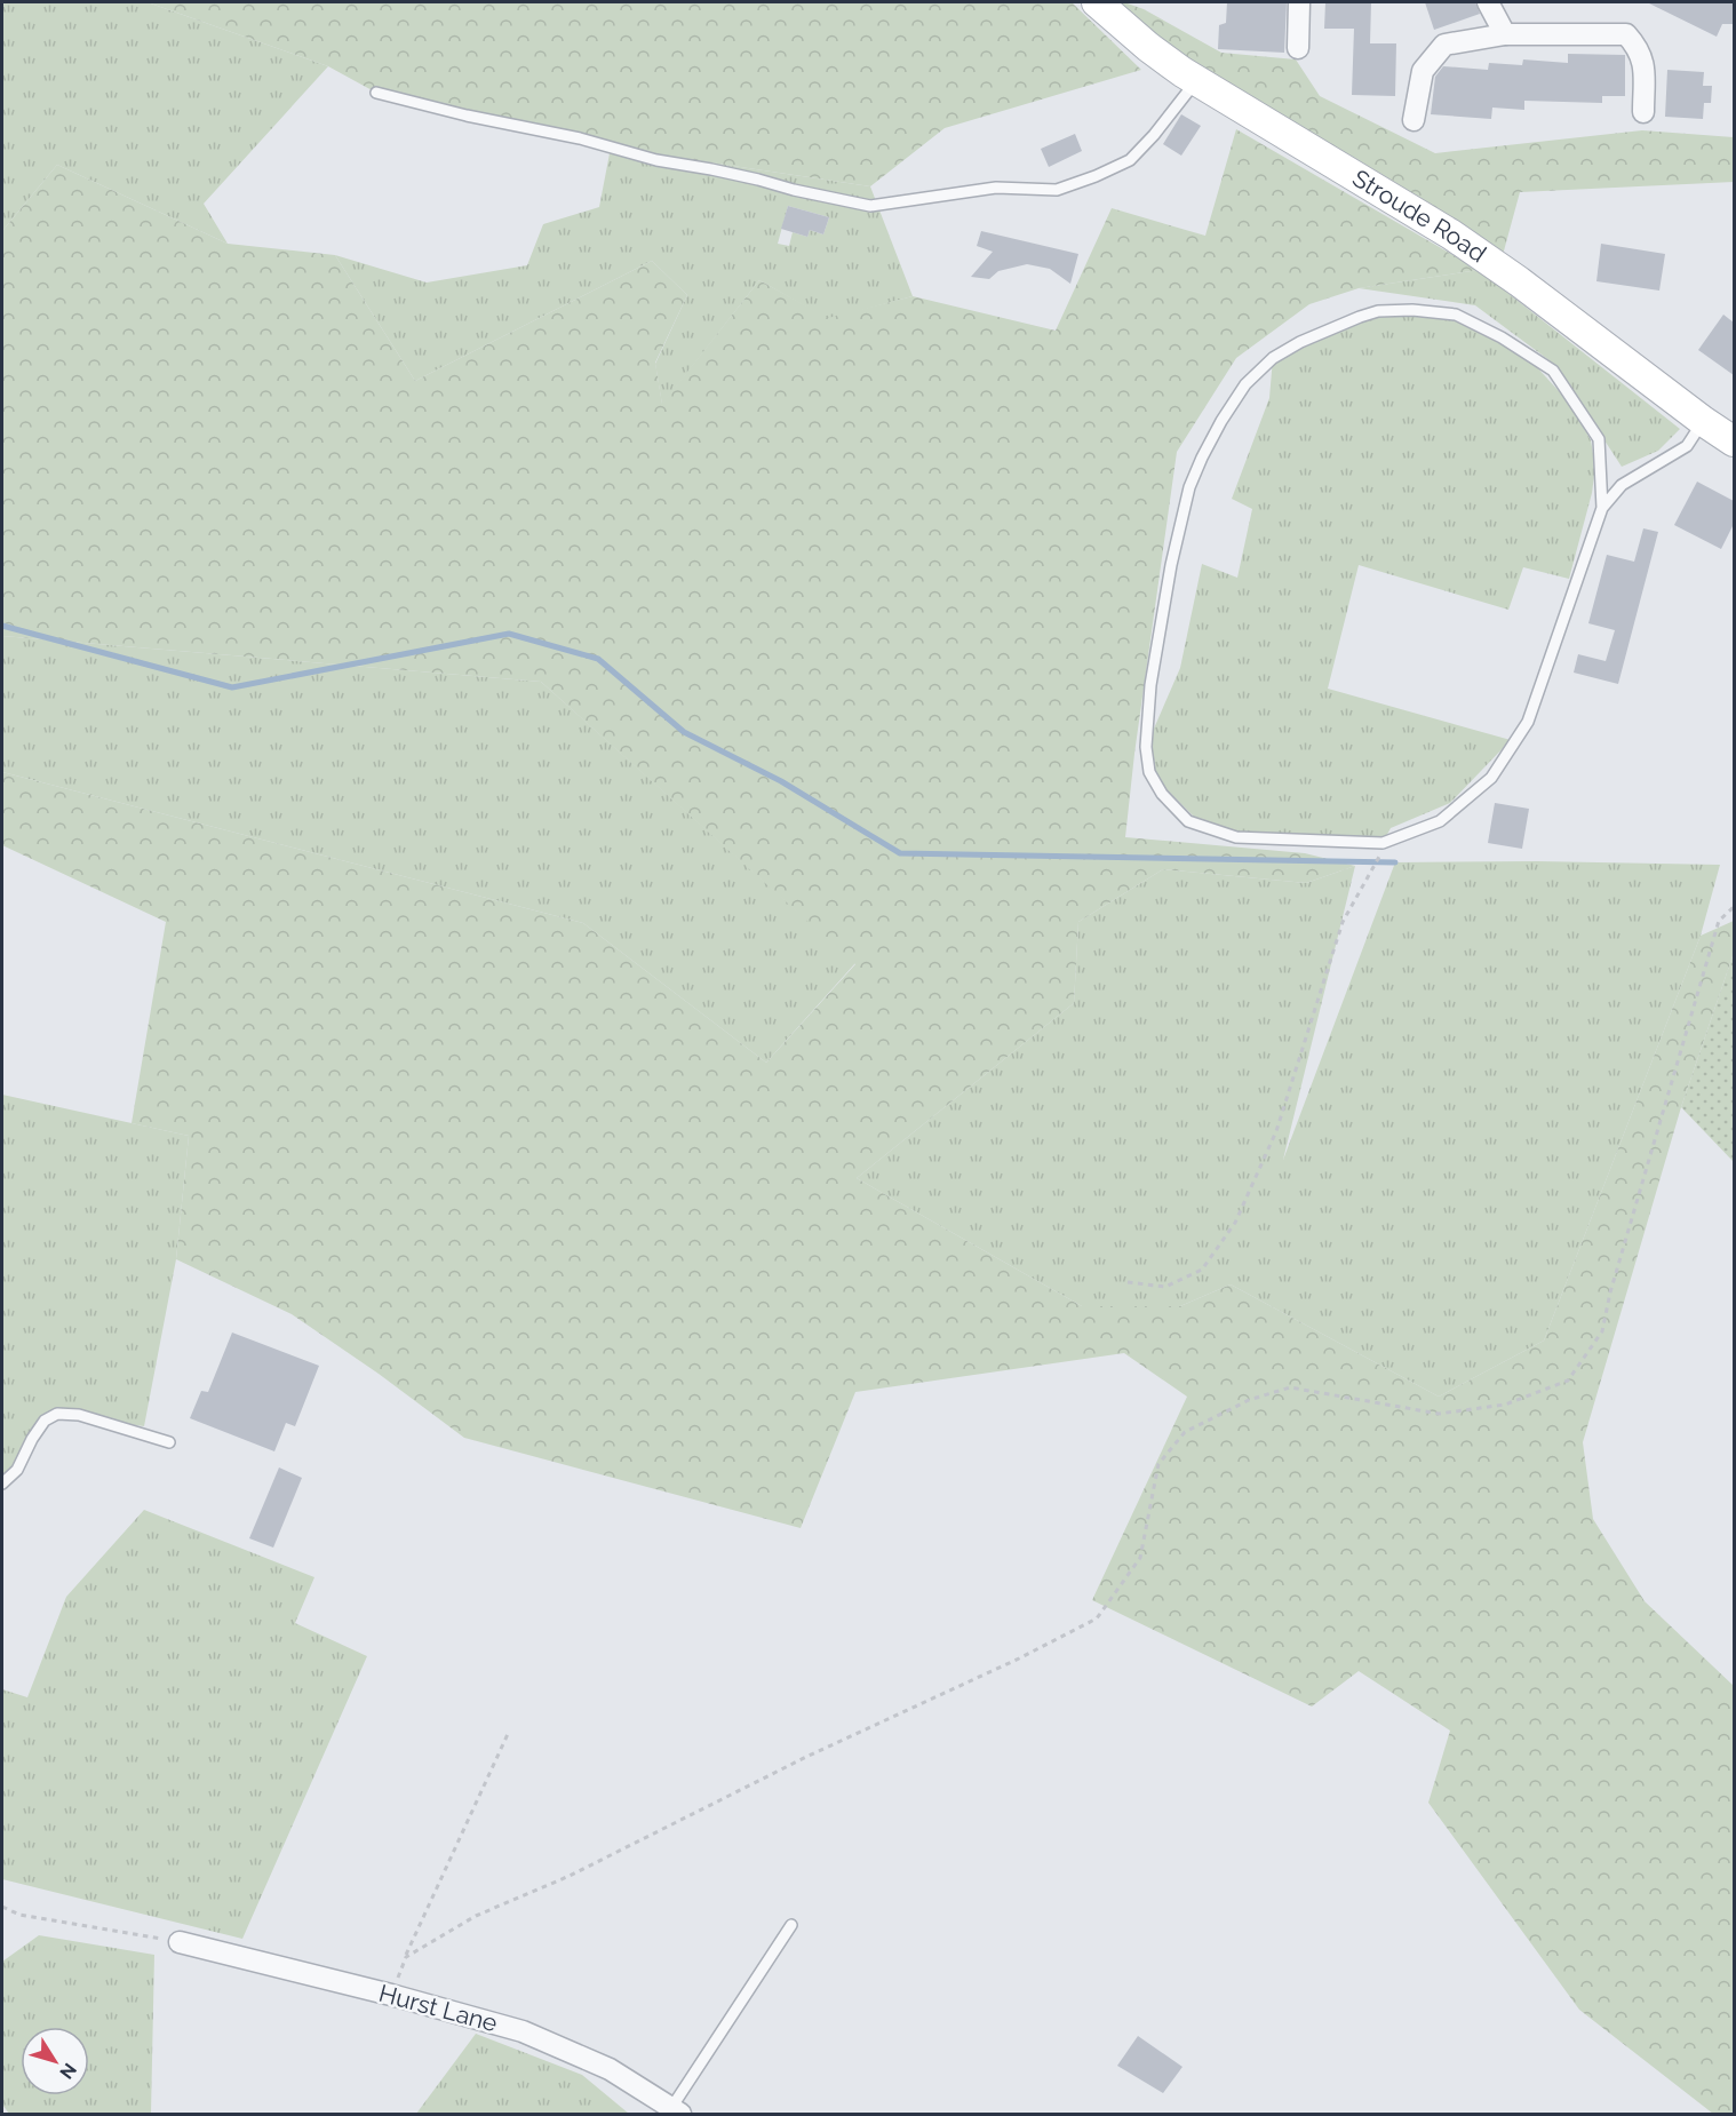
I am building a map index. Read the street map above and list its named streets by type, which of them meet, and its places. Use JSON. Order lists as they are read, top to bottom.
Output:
{
  "streets": {
    "street": ["Stroude Road", "Hurst Lane"]
  },
  "north": "bottom right"
}
